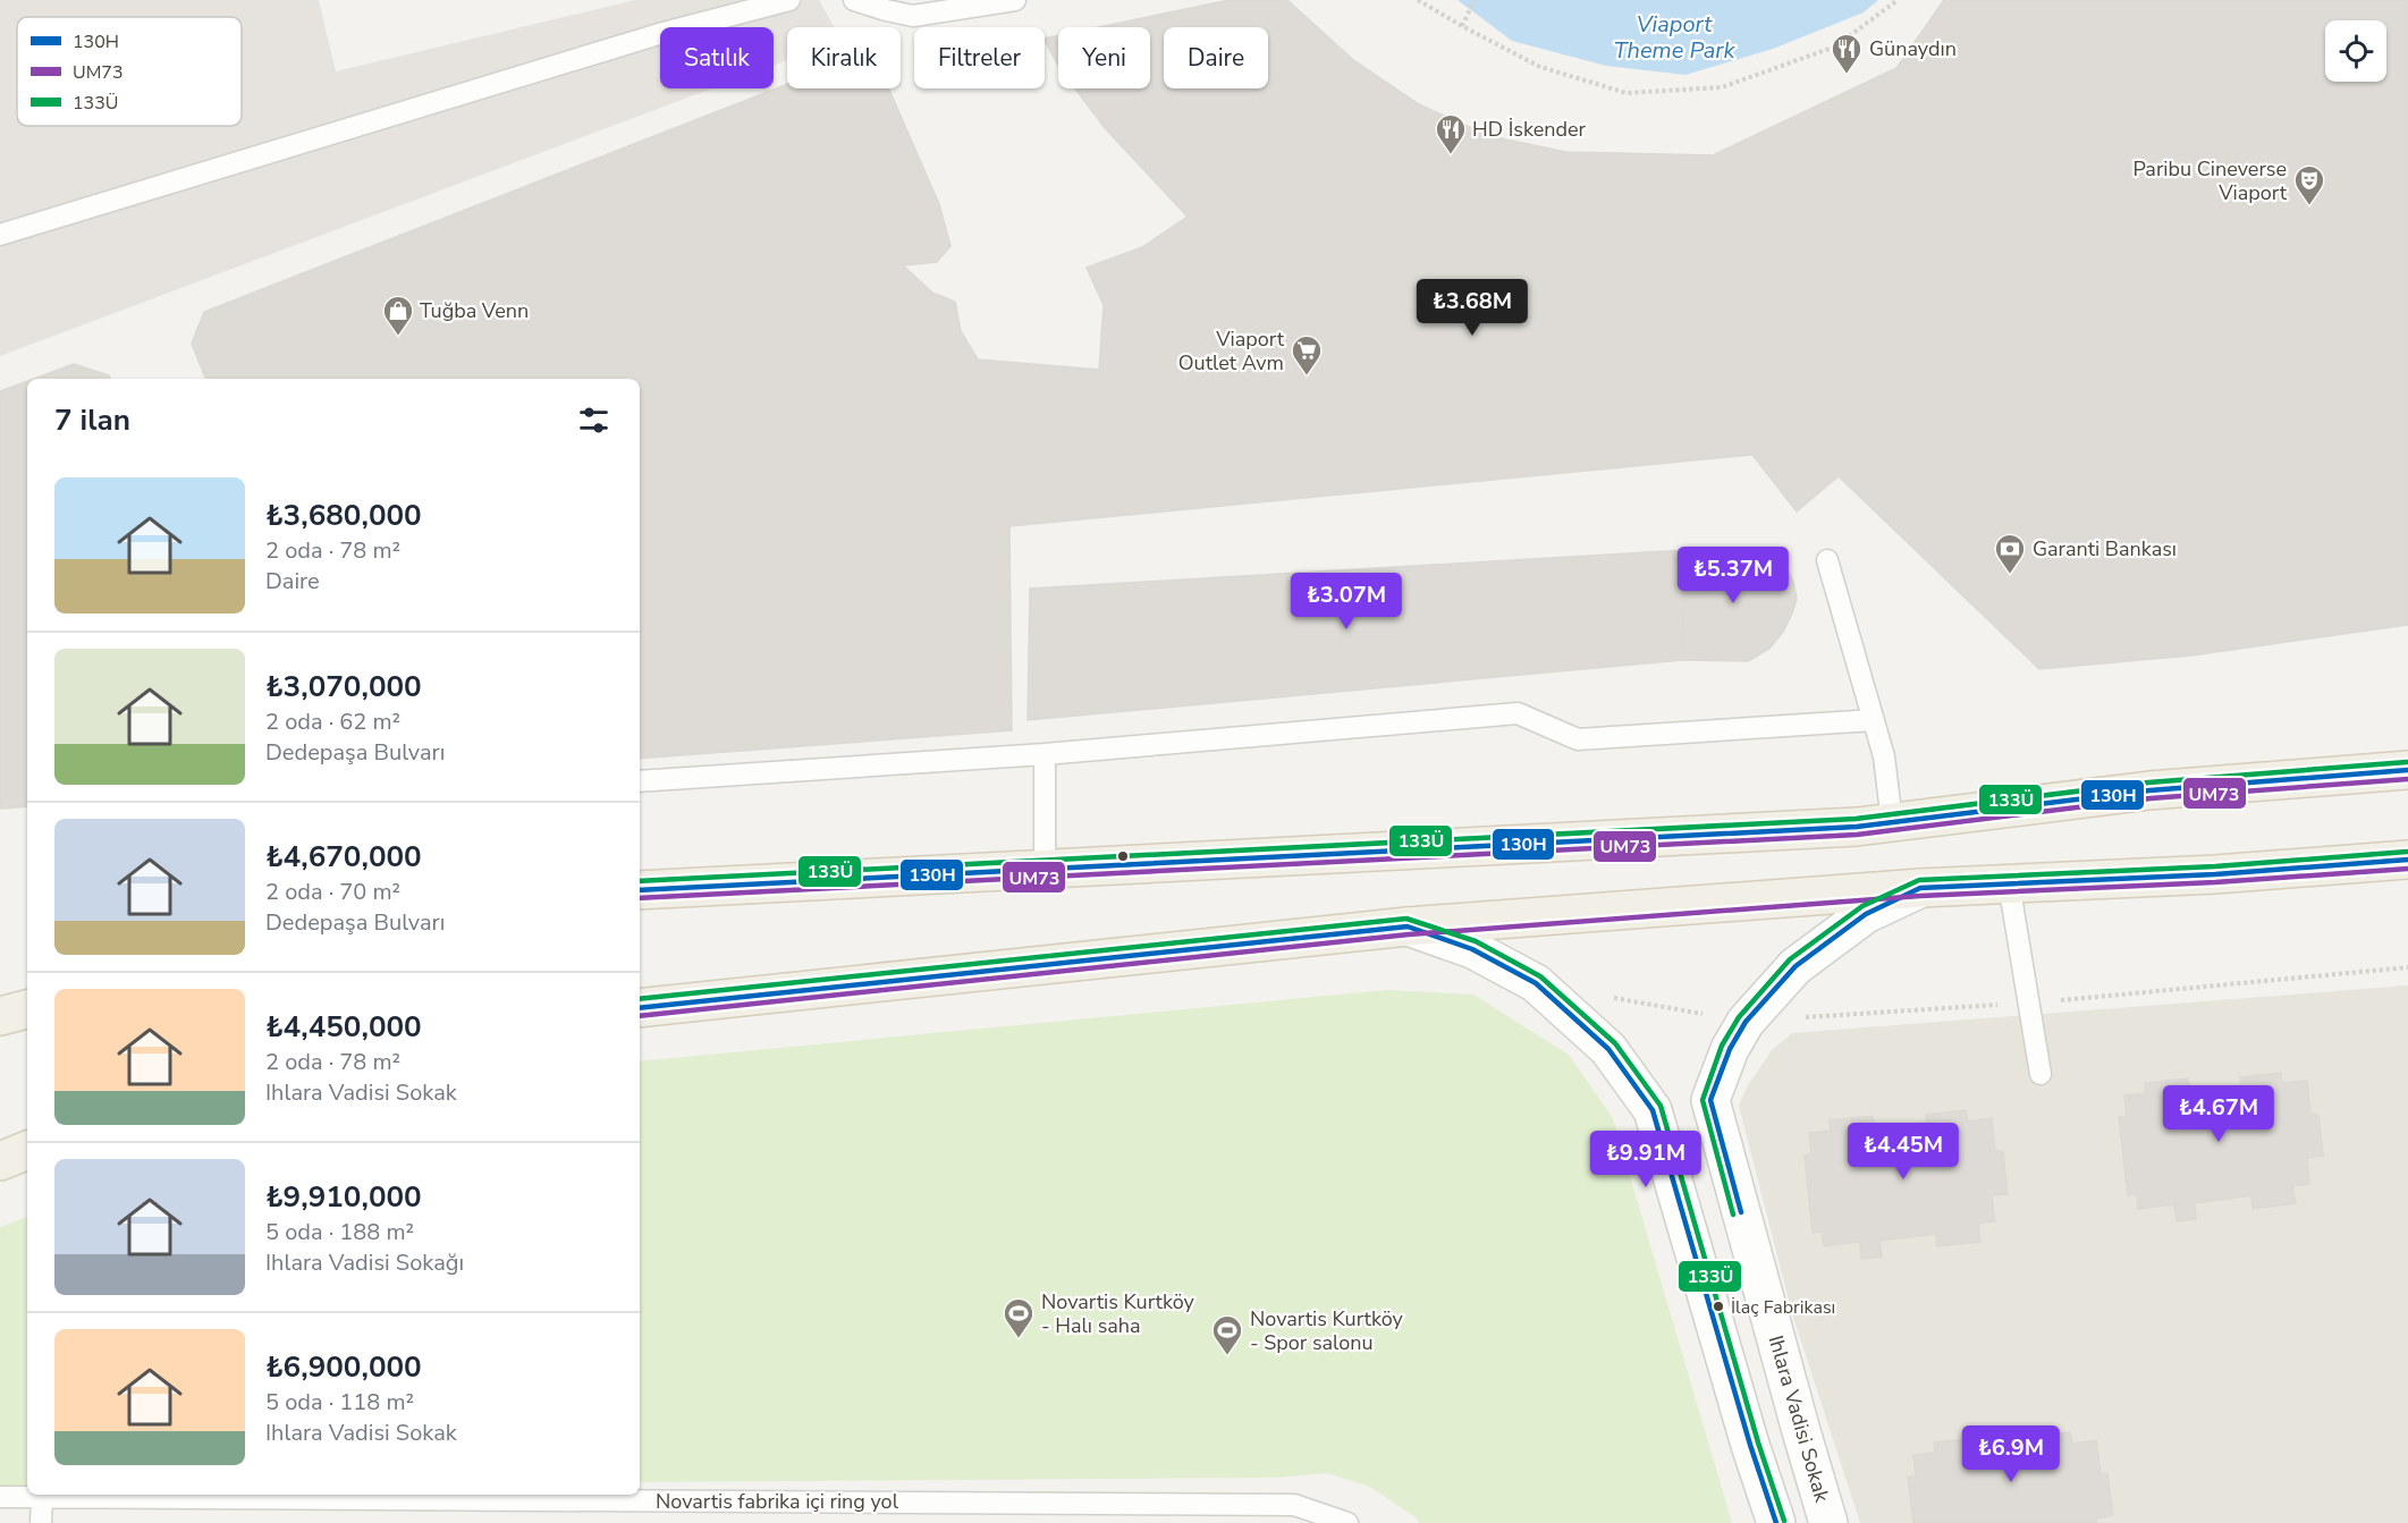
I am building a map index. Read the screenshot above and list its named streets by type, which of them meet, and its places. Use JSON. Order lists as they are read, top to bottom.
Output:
{
  "streets": {
    "street": ["Ihlara Vadisi Sokak"],
    "lane": ["Novartis fabrika içi ring yol"]
  },
  "water": ["Viaport Theme Park"],
  "places": {
    "restaurant": ["Günaydın", "HD İskender"],
    "theatre": ["Paribu Cineverse Viaport"],
    "shop": ["Tuğba Venn"],
    "supermarket": ["Viaport Outlet Avm"],
    "bank": ["Garanti Bankası"],
    "other": ["İlaç Fabrikası"],
    "sports": ["Novartis Kurtköy - Halı saha", "Novartis Kurtköy - Spor salonu"]
  },
  "lines": ["transit line 133Ü", "transit line 130H", "transit line UM73"],
  "legend": ["130H", "UM73", "133Ü"],
  "page": {
    "chip": [
      "Satılık",
      "Kiralık",
      "Filtreler",
      "Yeni",
      "Daire"
    ],
    "price": [
      "₺3.68M",
      "₺5.37M",
      "₺3.07M",
      "₺4.67M",
      "₺4.45M",
      "₺9.91M",
      "₺6.9M"
    ],
    "heading": "7 ilan",
    "list": [
      {
        "name": "₺3,680,000",
        "note": "2 oda · 78 m² · Daire"
      },
      {
        "name": "₺3,070,000",
        "note": "2 oda · 62 m² · Dedepaşa Bulvarı"
      },
      {
        "name": "₺4,670,000",
        "note": "2 oda · 70 m² · Dedepaşa Bulvarı"
      },
      {
        "name": "₺4,450,000",
        "note": "2 oda · 78 m² · Ihlara Vadisi Sokak"
      },
      {
        "name": "₺9,910,000",
        "note": "5 oda · 188 m² · Ihlara Vadisi Sokağı"
      },
      {
        "name": "₺6,900,000",
        "note": "5 oda · 118 m² · Ihlara Vadisi Sokak"
      }
    ]
  }
}
